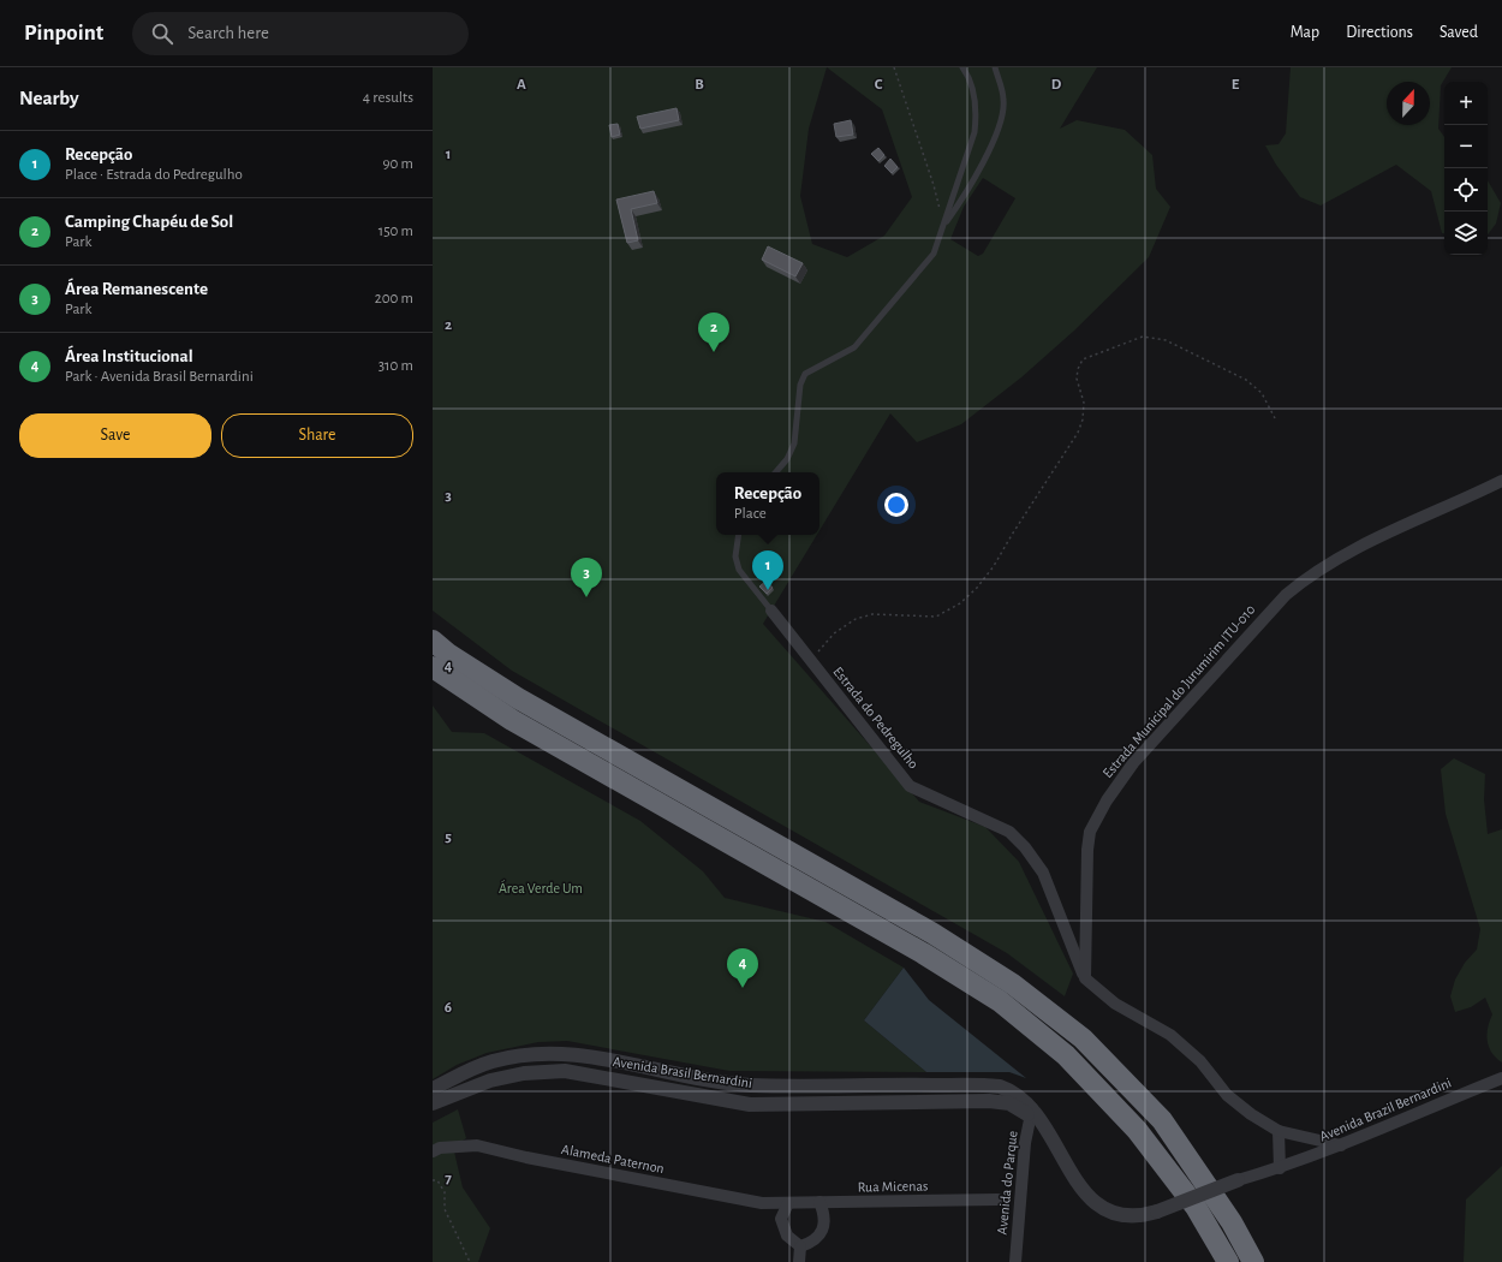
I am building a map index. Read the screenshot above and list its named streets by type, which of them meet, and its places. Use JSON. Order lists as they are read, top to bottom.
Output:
{
  "streets": {
    "street": [
      "Estrada Municipal do Jurumirim ITU-010",
      "Estrada do Pedregulho",
      "Avenida Brasil Bernardini",
      "Avenida Brazil Bernardini",
      "Alameda Paternon",
      "Avenida do Parque",
      "Rua Micenas"
    ]
  },
  "crossings": [
    ["Estrada Municipal do Jurumirim ITU-010", "Estrada do Pedregulho"],
    ["Avenida Brasil Bernardini", "Avenida Brazil Bernardini"],
    ["Avenida Brasil Bernardini", "Avenida do Parque"],
    ["Alameda Paternon", "Rua Micenas"]
  ],
  "parks": ["Área Verde Um"],
  "north": "top",
  "page": {
    "header": "Pinpoint",
    "search": "Search here",
    "nav": ["Map", "Directions", "Saved"],
    "heading": ["Nearby", "4 results"],
    "map_buttons": ["+", "−"],
    "list": [
      {
        "mark": "1",
        "name": "Recepção",
        "note": "Place · Estrada do Pedregulho",
        "value": "90 m"
      },
      {
        "mark": "2",
        "name": "Camping Chapéu de Sol",
        "note": "Park",
        "value": "150 m"
      },
      {
        "mark": "3",
        "name": "Área Remanescente",
        "note": "Park",
        "value": "200 m"
      },
      {
        "mark": "4",
        "name": "Área Institucional",
        "note": "Park · Avenida Brasil Bernardini",
        "value": "310 m"
      }
    ],
    "pins": [
      "2",
      "1",
      "3",
      "4"
    ],
    "buttons": ["Save", "Share"],
    "popup": ["Recepção", "Place"]
  },
  "grid": {
    "columns": [
      "A",
      "B",
      "C",
      "D",
      "E"
    ],
    "rows": [
      "1",
      "2",
      "3",
      "4",
      "5",
      "6",
      "7"
    ]
  }
}
